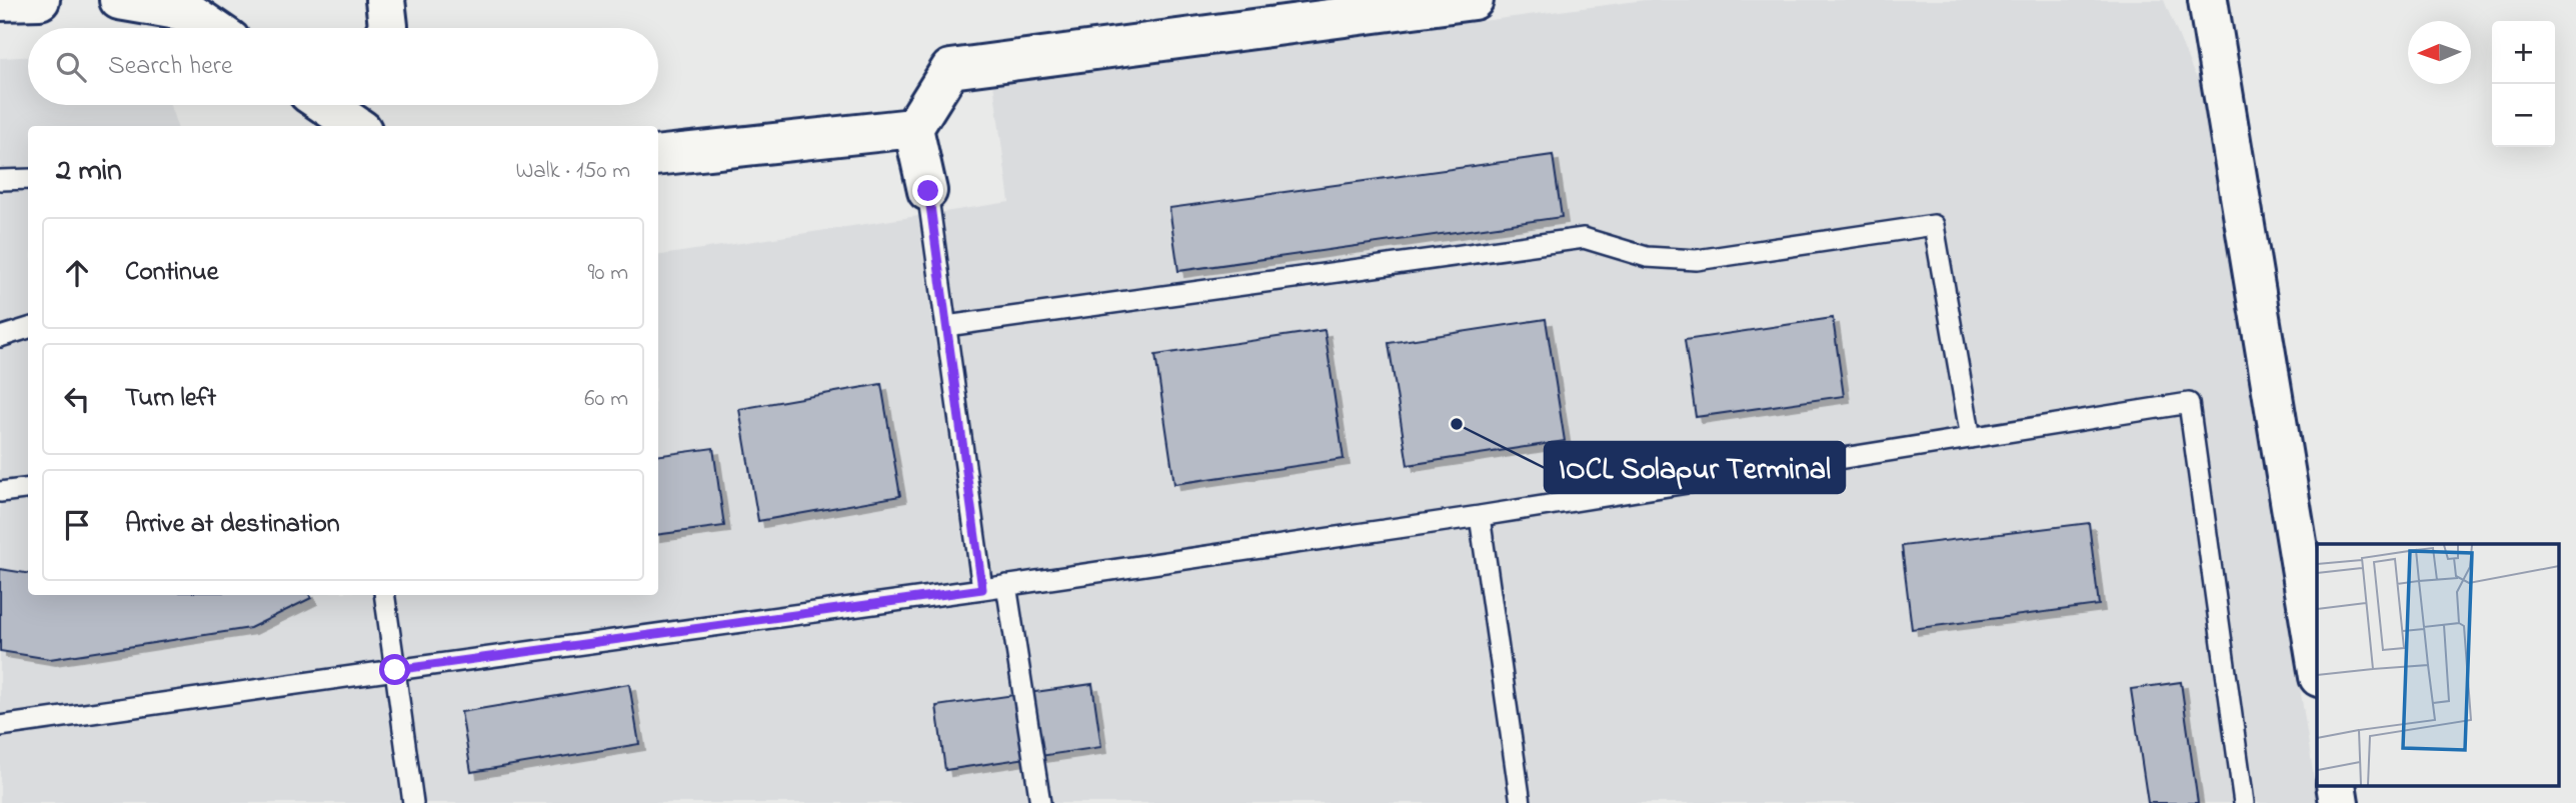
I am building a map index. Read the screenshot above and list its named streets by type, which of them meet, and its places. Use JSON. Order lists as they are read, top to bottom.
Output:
{
  "places": ["IOCL Solapur Terminal"],
  "north": "left",
  "page": {
    "map_buttons": ["+", "−"],
    "search": "Search here",
    "heading": ["2 min", "Walk · 150 m"],
    "list": [
      ["Continue", "90 m"],
      ["Turn left", "60 m"],
      "Arrive at destination"
    ]
  }
}
